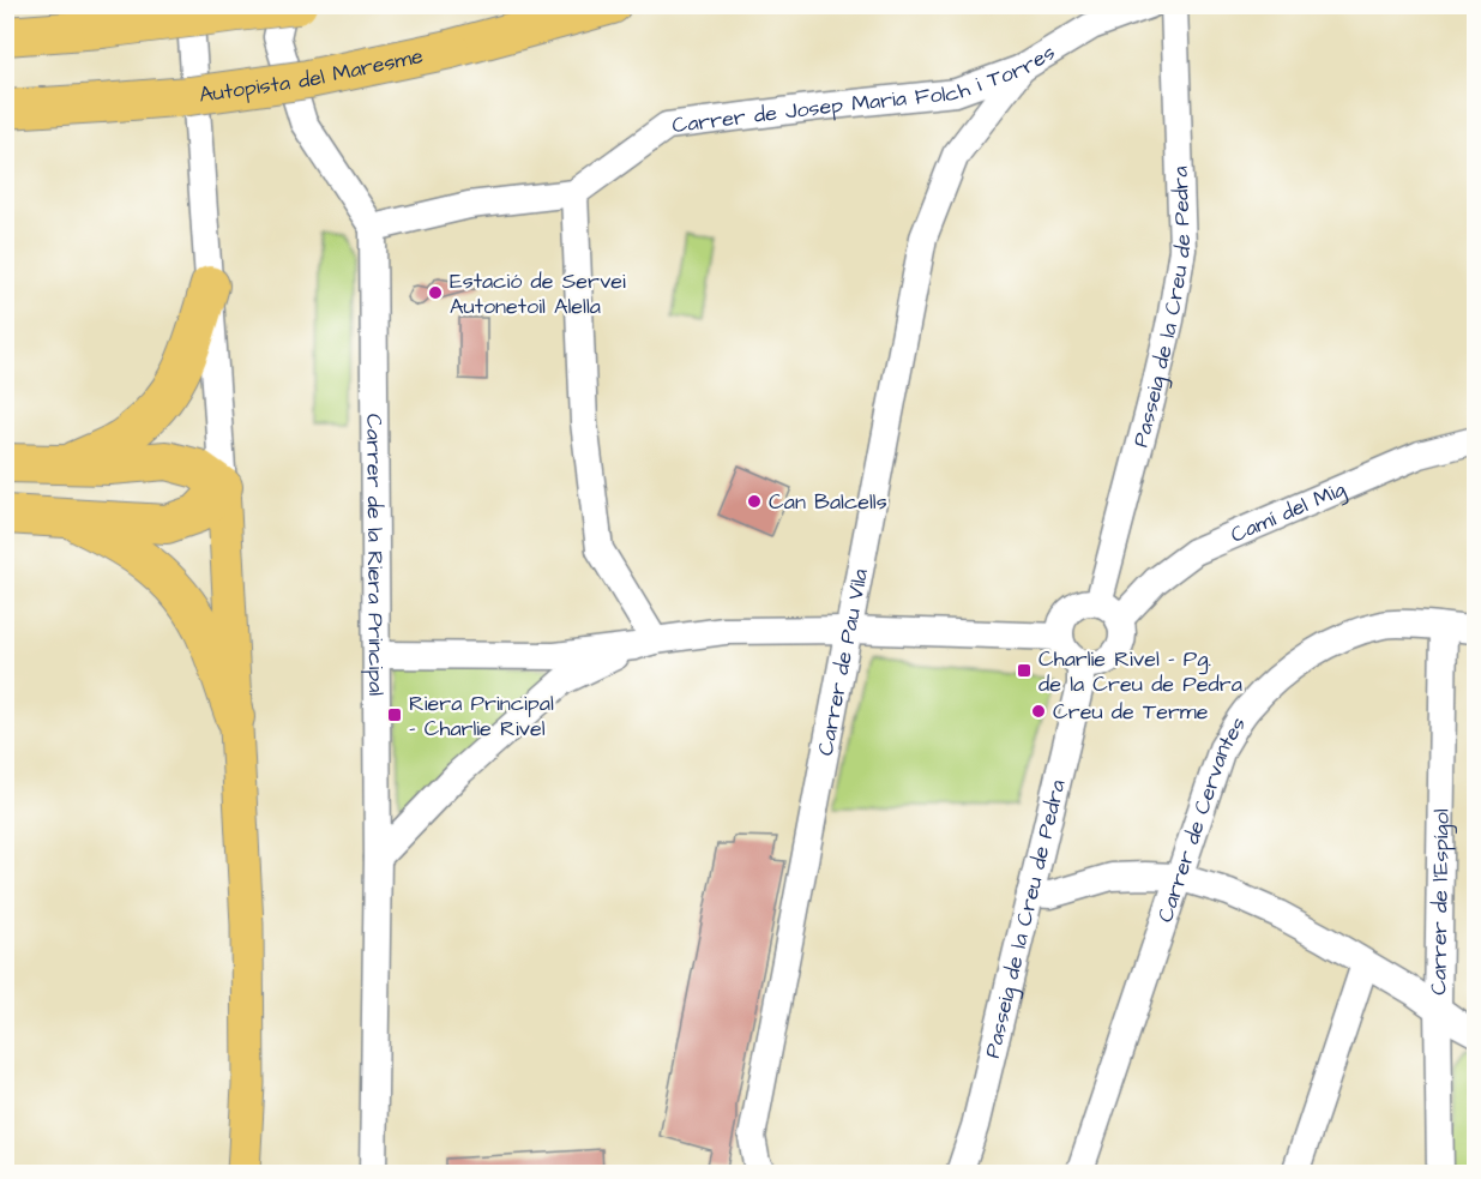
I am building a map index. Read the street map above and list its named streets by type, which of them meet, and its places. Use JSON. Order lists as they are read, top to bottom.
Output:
{
  "streets": {
    "highway": ["Autopista del Maresme"],
    "street": [
      "Carrer de Josep Maria Folch i Torres",
      "Passeig de la Creu de Pedra",
      "Camí del Mig",
      "Carrer de la Riera Principal",
      "Carrer de Pau Vila",
      "Carrer de Cervantes",
      "Carrer de l'Espígol"
    ]
  },
  "crossings": [
    ["Carrer de Josep Maria Folch i Torres", "Carrer de la Riera Principal"],
    ["Carrer de Josep Maria Folch i Torres", "Carrer de Pau Vila"],
    ["Passeig de la Creu de Pedra", "Camí del Mig"],
    ["Carrer de Cervantes", "Carrer de l'Espígol"]
  ],
  "places": {
    "other": ["Estació de Servei Autonetoil Alella", "Can Balcells", "Creu de Terme"],
    "transit": ["Charlie Rivel - Pg. de la Creu de Pedra", "Riera Principal - Charlie Rivel"]
  }
}
